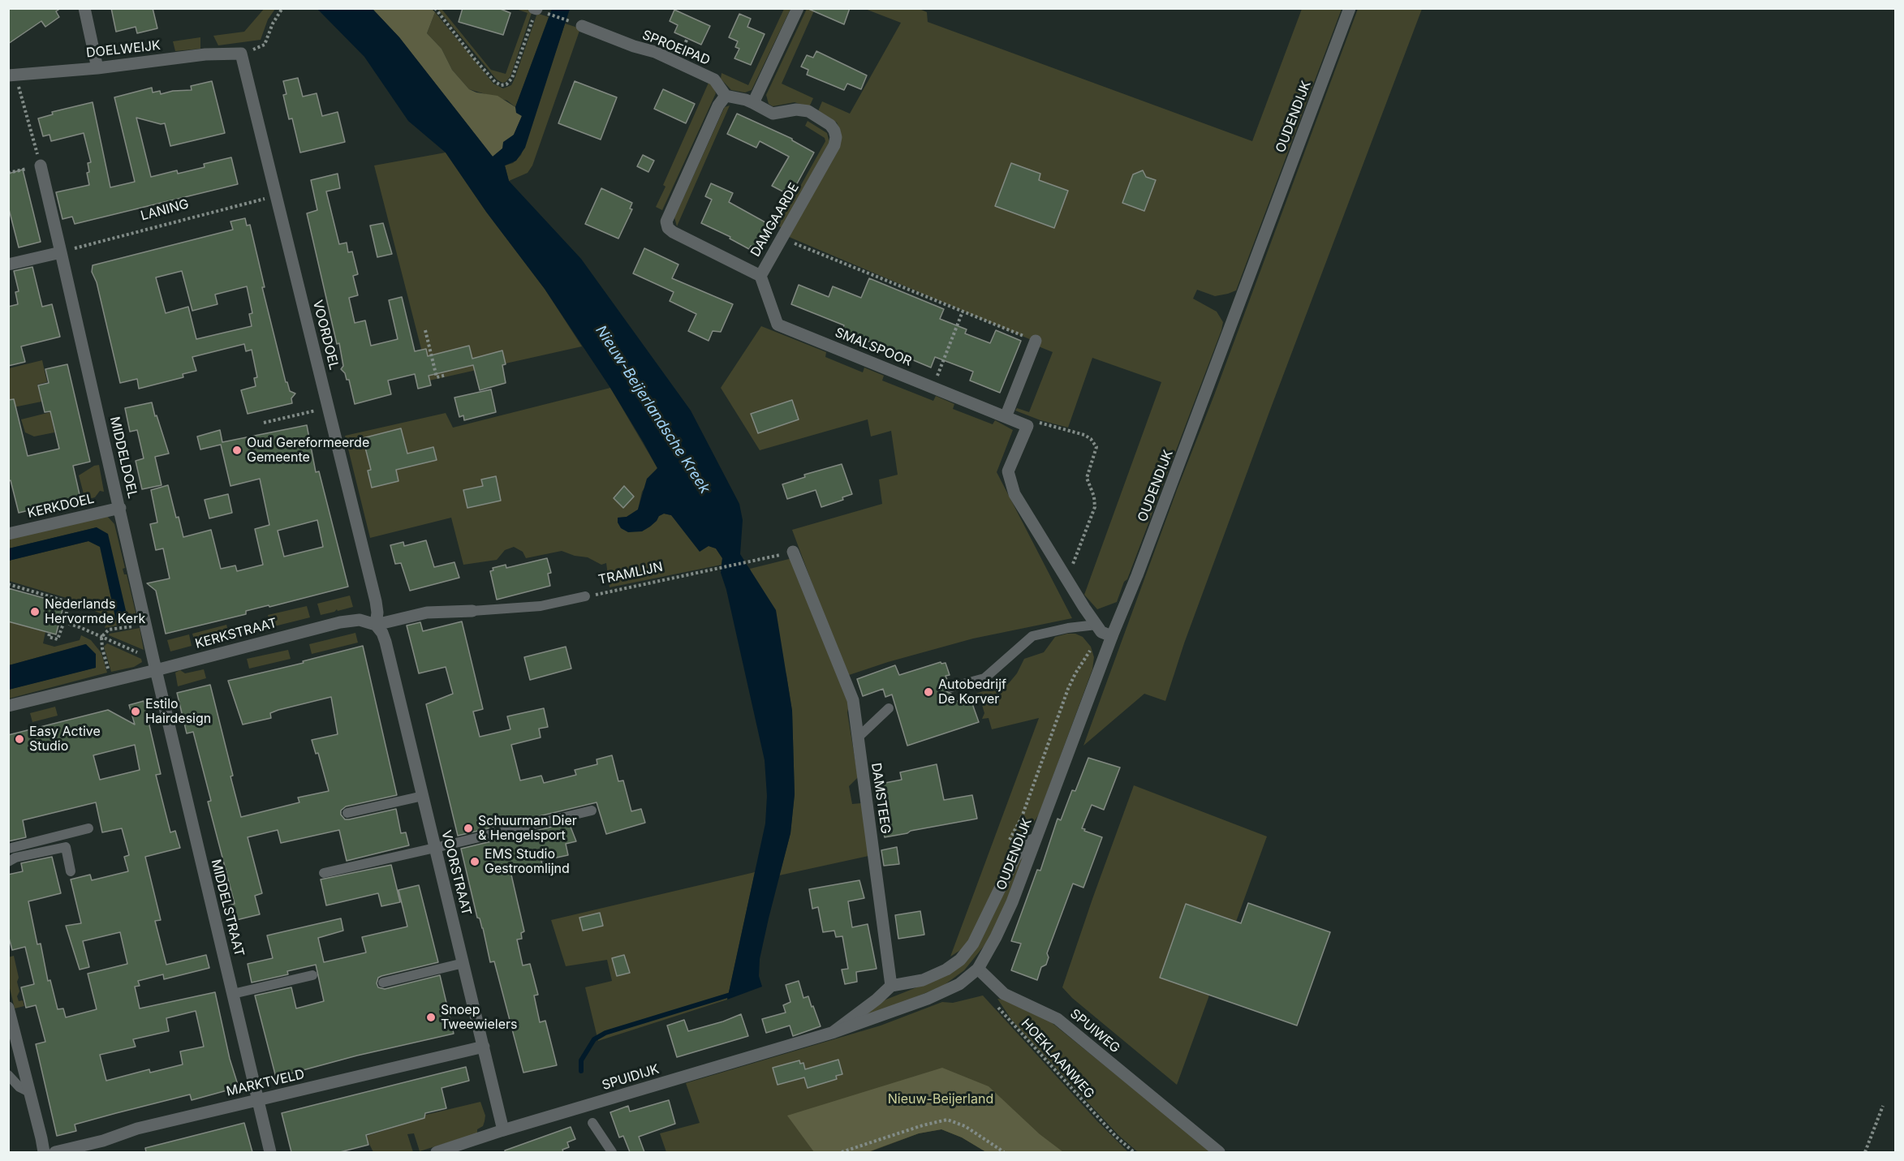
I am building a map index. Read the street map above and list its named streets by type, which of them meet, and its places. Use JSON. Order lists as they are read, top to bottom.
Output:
{
  "streets": {
    "street": [
      "SPROEIPAD",
      "DOELWEIJK",
      "OUDENDIJK",
      "DAMGAARDE",
      "VOORDOEL",
      "SMALSPOOR",
      "MIDDELDOEL",
      "KERKDOEL",
      "KERKSTRAAT",
      "DAMSTEEG",
      "VOORSTRAAT",
      "MIDDELSTRAAT",
      "SPUIWEG",
      "SPUIDIJK",
      "MARKTVELD"
    ],
    "lane": ["TRAMLIJN"],
    "path": ["LANING", "HOEKLAANWEG"]
  },
  "crossings": [
    ["SPROEIPAD", "DAMGAARDE"],
    ["DOELWEIJK", "VOORDOEL"],
    ["OUDENDIJK", "SPUIWEG"],
    ["LANING", "VOORDOEL"],
    ["LANING", "MIDDELDOEL"],
    ["DAMGAARDE", "SMALSPOOR"],
    ["VOORDOEL", "KERKSTRAAT"],
    ["VOORDOEL", "VOORSTRAAT"],
    ["MIDDELDOEL", "KERKDOEL"],
    ["MIDDELDOEL", "KERKSTRAAT"],
    ["MIDDELDOEL", "MIDDELSTRAAT"],
    ["TRAMLIJN", "KERKSTRAAT"],
    ["TRAMLIJN", "DAMSTEEG"],
    ["KERKSTRAAT", "VOORSTRAAT"],
    ["KERKSTRAAT", "MIDDELSTRAAT"],
    ["VOORSTRAAT", "SPUIDIJK"],
    ["VOORSTRAAT", "MARKTVELD"],
    ["MIDDELSTRAAT", "MARKTVELD"]
  ],
  "water": ["Nieuw-Beijerlandsche Kreek"],
  "parks": ["Nieuw-Beijerland"],
  "places": [
    "Oud Gereformeerde Gemeente",
    "Nederlands Hervormde Kerk",
    "Autobedrijf De Korver",
    "Estilo Hairdesign",
    "Easy Active Studio",
    "Schuurman Dier & Hengelsport",
    "EMS Studio Gestroomlijnd",
    "Snoep Tweewielers"
  ]
}
